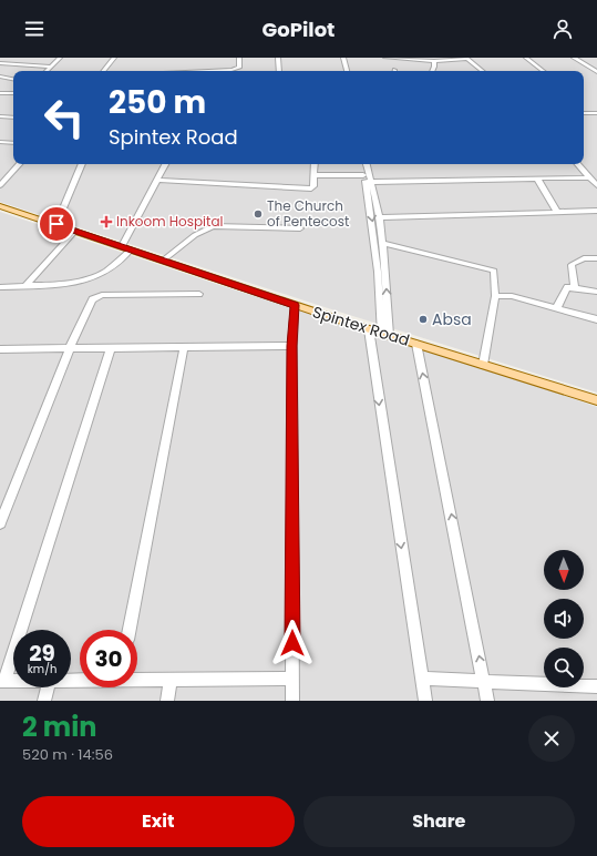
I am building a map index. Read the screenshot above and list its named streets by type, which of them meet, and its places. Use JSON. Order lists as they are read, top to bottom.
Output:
{
  "streets": {
    "main road": ["Spintex Road"]
  },
  "places": {
    "other": ["The Church of Pentecost", "Absa"],
    "health": ["Inkoom Hospital"]
  },
  "north": "bottom",
  "page": {
    "header": "GoPilot",
    "turn": ["250 m", "Spintex Road"],
    "speed": "29 km/h",
    "limit": "30",
    "heading": ["2 min", "520 m · 14:56"],
    "buttons": ["Exit", "Share"]
  }
}
